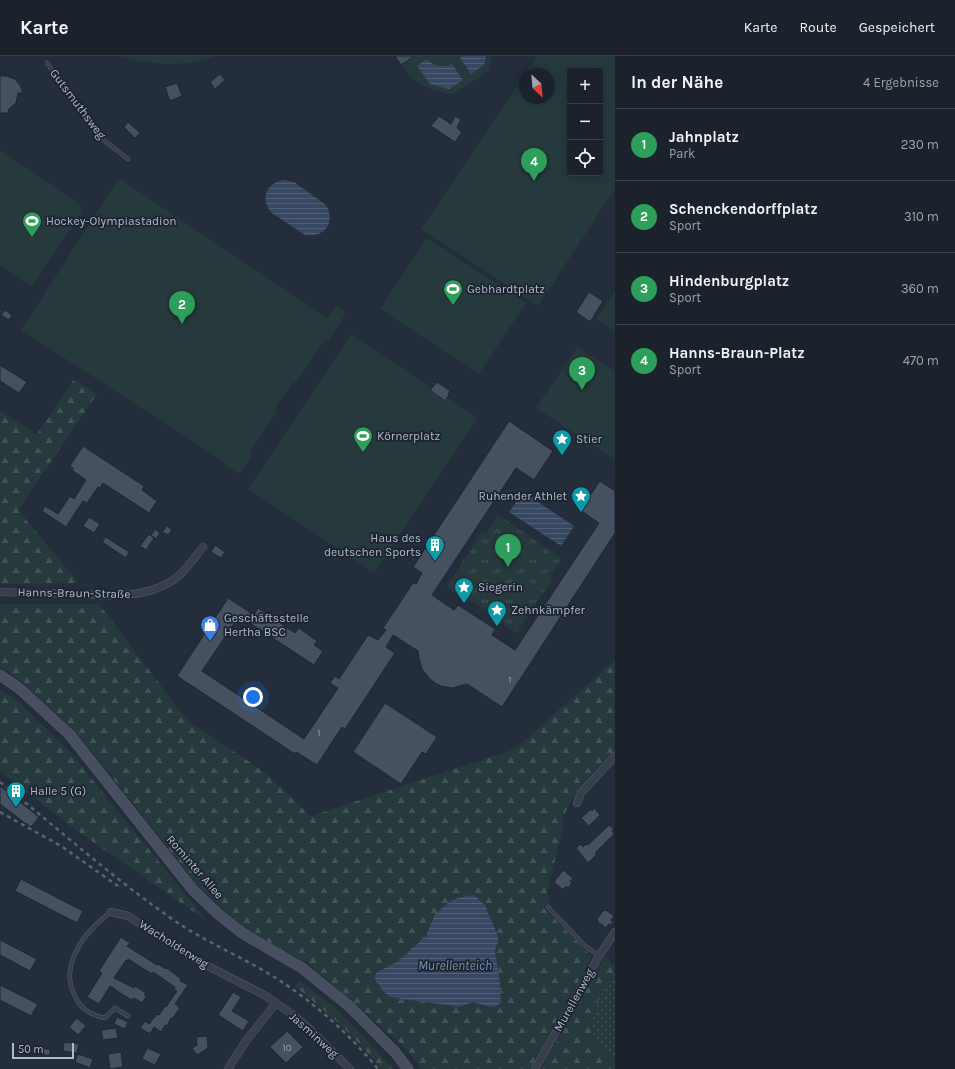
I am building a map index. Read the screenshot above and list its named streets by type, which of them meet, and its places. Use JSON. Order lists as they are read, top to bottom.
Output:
{
  "streets": {
    "street": [
      "Hanns-Braun-Straße",
      "Rominter Allee",
      "Wacholderweg",
      "Murellenweg",
      "Jasminweg"
    ],
    "lane": ["Gutsmuthsweg"]
  },
  "crossings": [
    ["Wacholderweg", "Jasminweg"]
  ],
  "water": ["Murellenteich"],
  "places": {
    "sports": ["Hockey-Olympiastadion", "Gebhardtplatz", "Körnerplatz"],
    "place": [
      "Stier",
      "Ruhender Athlet",
      "Siegerin",
      "Zehnkämpfer"
    ],
    "building": ["Haus des deutschen Sports", "Halle 5 (G)"],
    "shop": ["Geschäftsstelle Hertha BSC"]
  },
  "house_numbers": ["1", "1", "10"],
  "scale_bar": "50 m",
  "north": "bottom right",
  "page": {
    "header": "Karte",
    "nav": ["Karte", "Route", "Gespeichert"],
    "heading": ["In der Nähe", "4 Ergebnisse"],
    "map_buttons": ["+", "−"],
    "list": [
      {
        "mark": "1",
        "name": "Jahnplatz",
        "note": "Park",
        "value": "230 m"
      },
      {
        "mark": "2",
        "name": "Schenckendorffplatz",
        "note": "Sport",
        "value": "310 m"
      },
      {
        "mark": "3",
        "name": "Hindenburgplatz",
        "note": "Sport",
        "value": "360 m"
      },
      {
        "mark": "4",
        "name": "Hanns-Braun-Platz",
        "note": "Sport",
        "value": "470 m"
      }
    ],
    "pins": [
      "4",
      "2",
      "3",
      "1"
    ],
    "scale": "50 m"
  }
}
